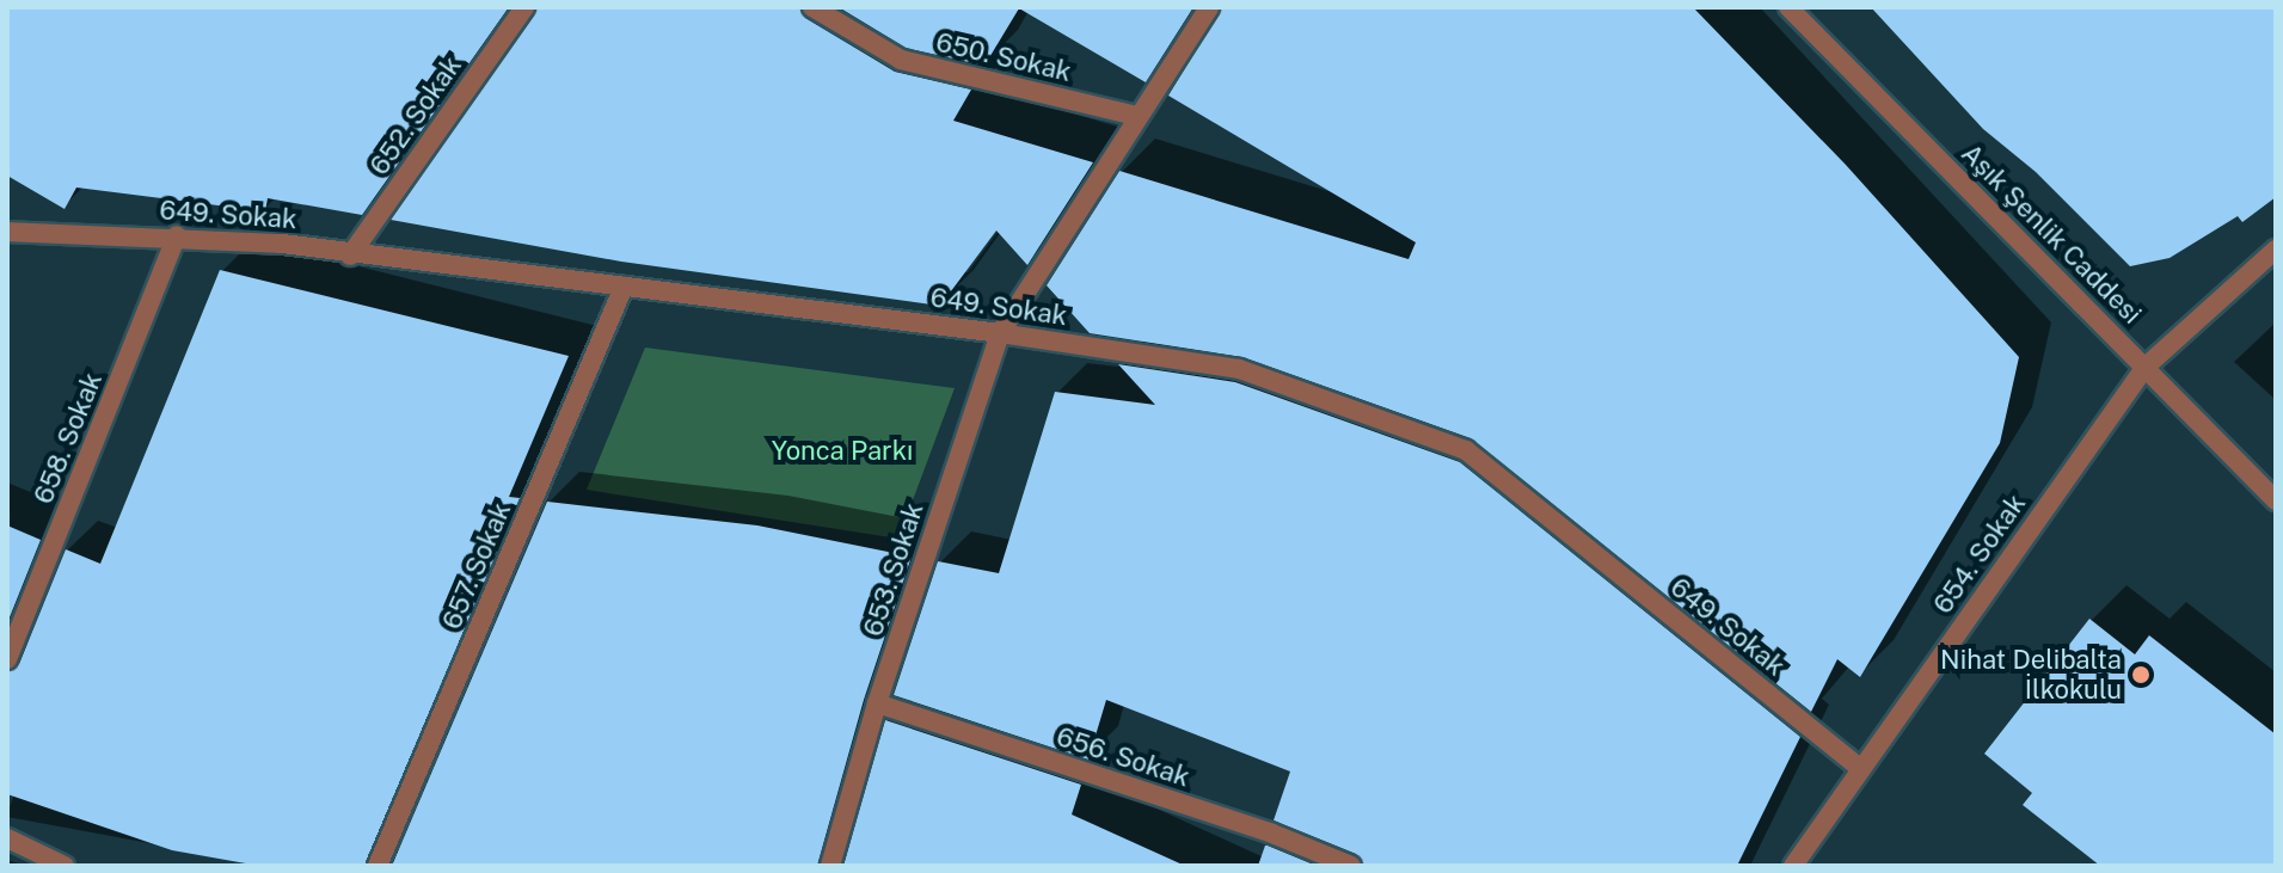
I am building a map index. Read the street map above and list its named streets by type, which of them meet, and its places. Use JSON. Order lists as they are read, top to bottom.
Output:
{
  "streets": {
    "street": [
      "650. Sokak",
      "652. Sokak",
      "649. Sokak",
      "Aşık Şenlik Caddesi",
      "658. Sokak",
      "654. Sokak",
      "657. Sokak",
      "653. Sokak",
      "656. Sokak"
    ]
  },
  "crossings": [
    ["650. Sokak", "653. Sokak"],
    ["652. Sokak", "649. Sokak"],
    ["649. Sokak", "658. Sokak"],
    ["649. Sokak", "654. Sokak"],
    ["649. Sokak", "657. Sokak"],
    ["649. Sokak", "653. Sokak"],
    ["Aşık Şenlik Caddesi", "654. Sokak"],
    ["653. Sokak", "656. Sokak"]
  ],
  "parks": ["Yonca Parkı"],
  "places": ["Nihat Delibalta İlkokulu"]
}
